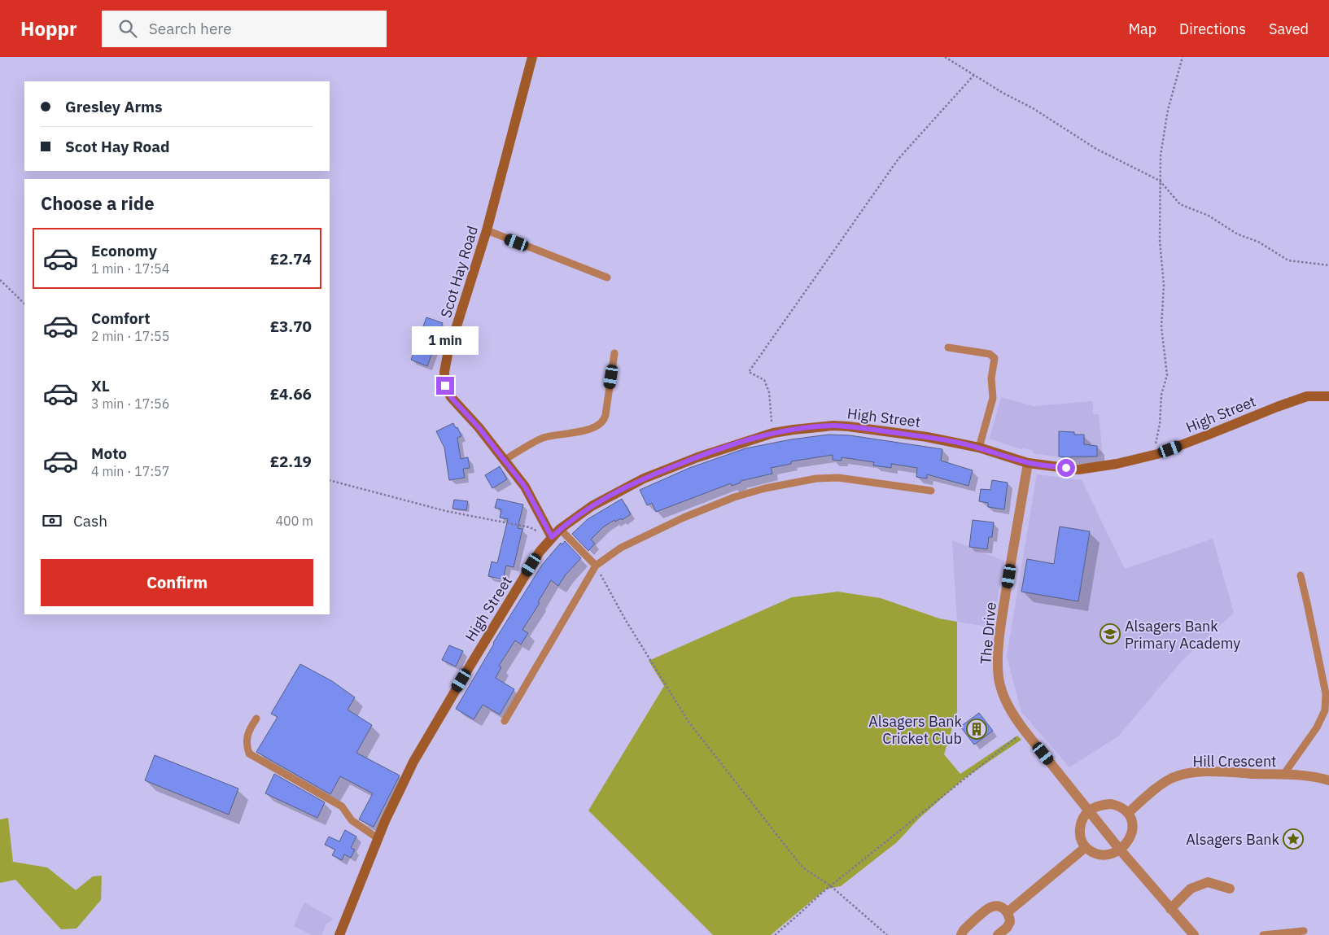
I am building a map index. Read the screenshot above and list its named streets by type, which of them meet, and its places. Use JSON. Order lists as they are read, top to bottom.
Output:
{
  "streets": {
    "main road": ["Scot Hay Road", "High Street"],
    "street": ["The Drive", "Hill Crescent"]
  },
  "crossings": [
    ["Scot Hay Road", "High Street"],
    ["High Street", "The Drive"]
  ],
  "places": {
    "school or university": ["Alsagers Bank Primary Academy"],
    "building": ["Alsagers Bank Cricket Club"],
    "place": ["Alsagers Bank"]
  },
  "page": {
    "header": "Hoppr",
    "search": "Search here",
    "nav": ["Map", "Directions", "Saved"],
    "banner": ["Gresley Arms", "Scot Hay Road"],
    "heading": "Choose a ride",
    "list": [
      {
        "name": "Economy",
        "note": "1 min · 17:54",
        "value": "£2.74"
      },
      {
        "name": "Comfort",
        "note": "2 min · 17:55",
        "value": "£3.70"
      },
      {
        "name": "XL",
        "note": "3 min · 17:56",
        "value": "£4.66"
      },
      {
        "name": "Moto",
        "note": "4 min · 17:57",
        "value": "£2.19"
      }
    ],
    "bubble": "1 min",
    "pay": ["Cash", "400 m"],
    "buttons": "Confirm"
  }
}
